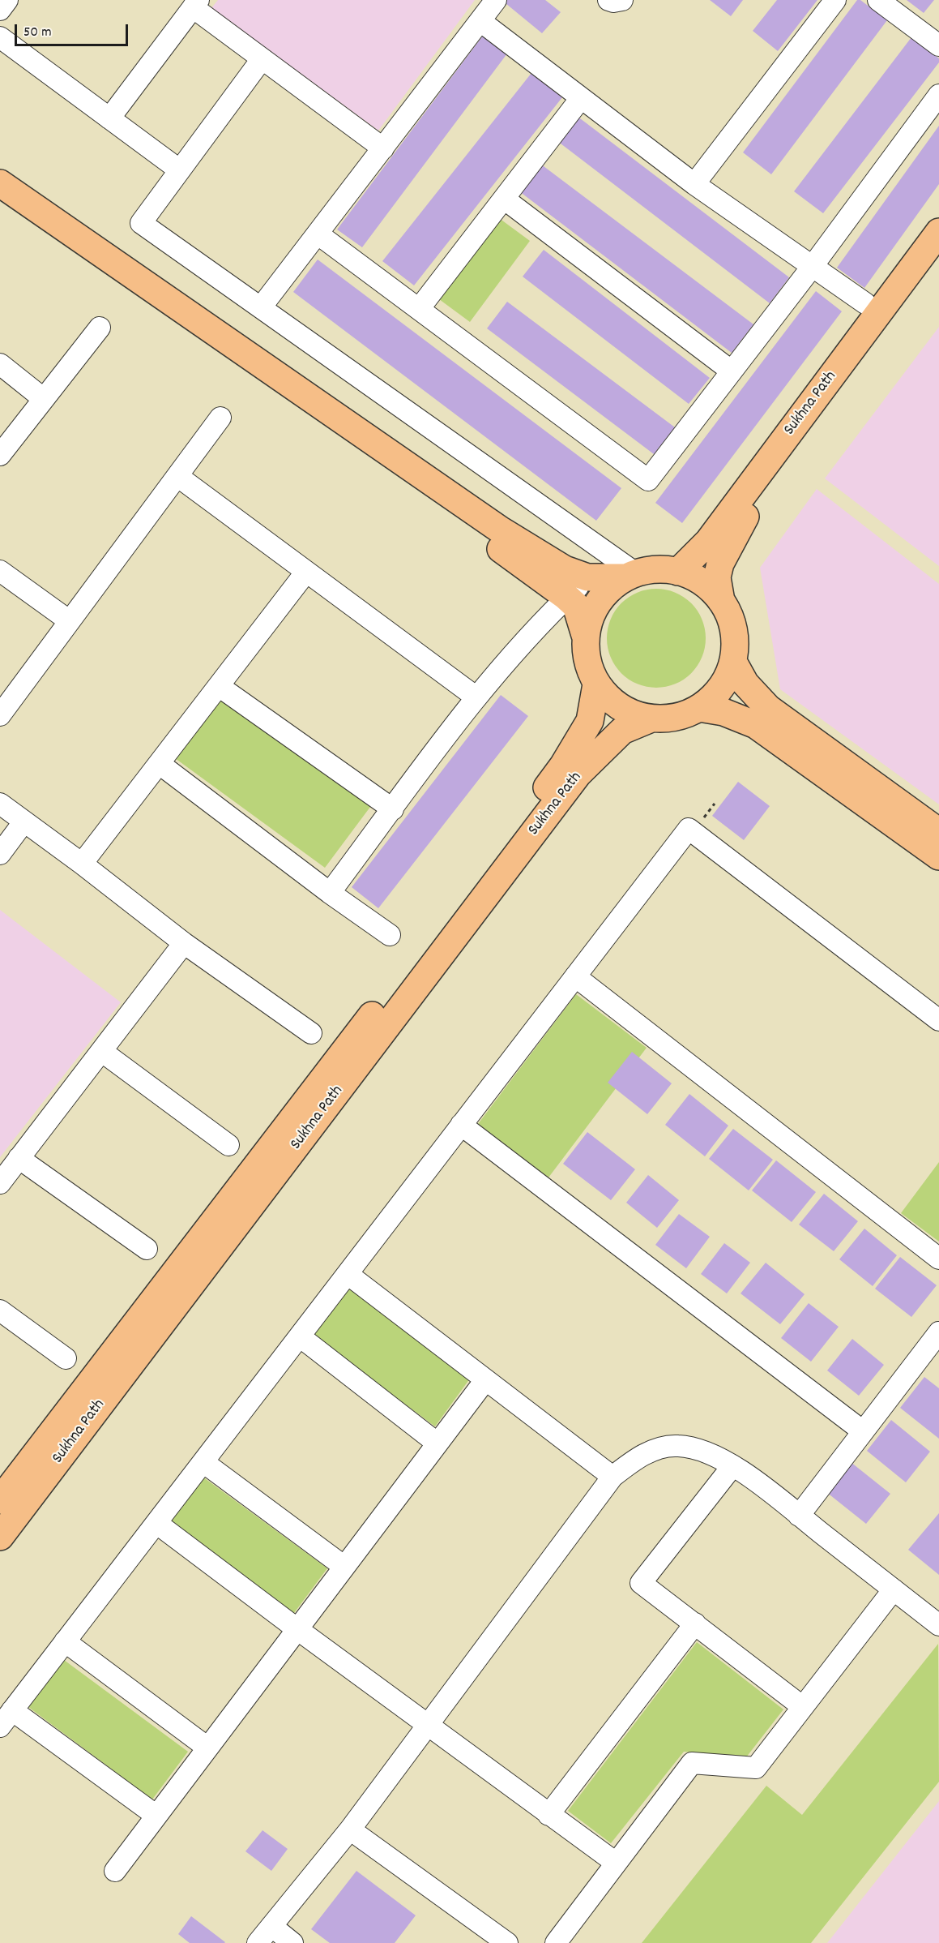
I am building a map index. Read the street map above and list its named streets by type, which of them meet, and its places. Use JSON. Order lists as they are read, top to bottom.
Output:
{
  "streets": {
    "main road": ["Sukhna Path"]
  },
  "scale_bar": "50 m"
}
